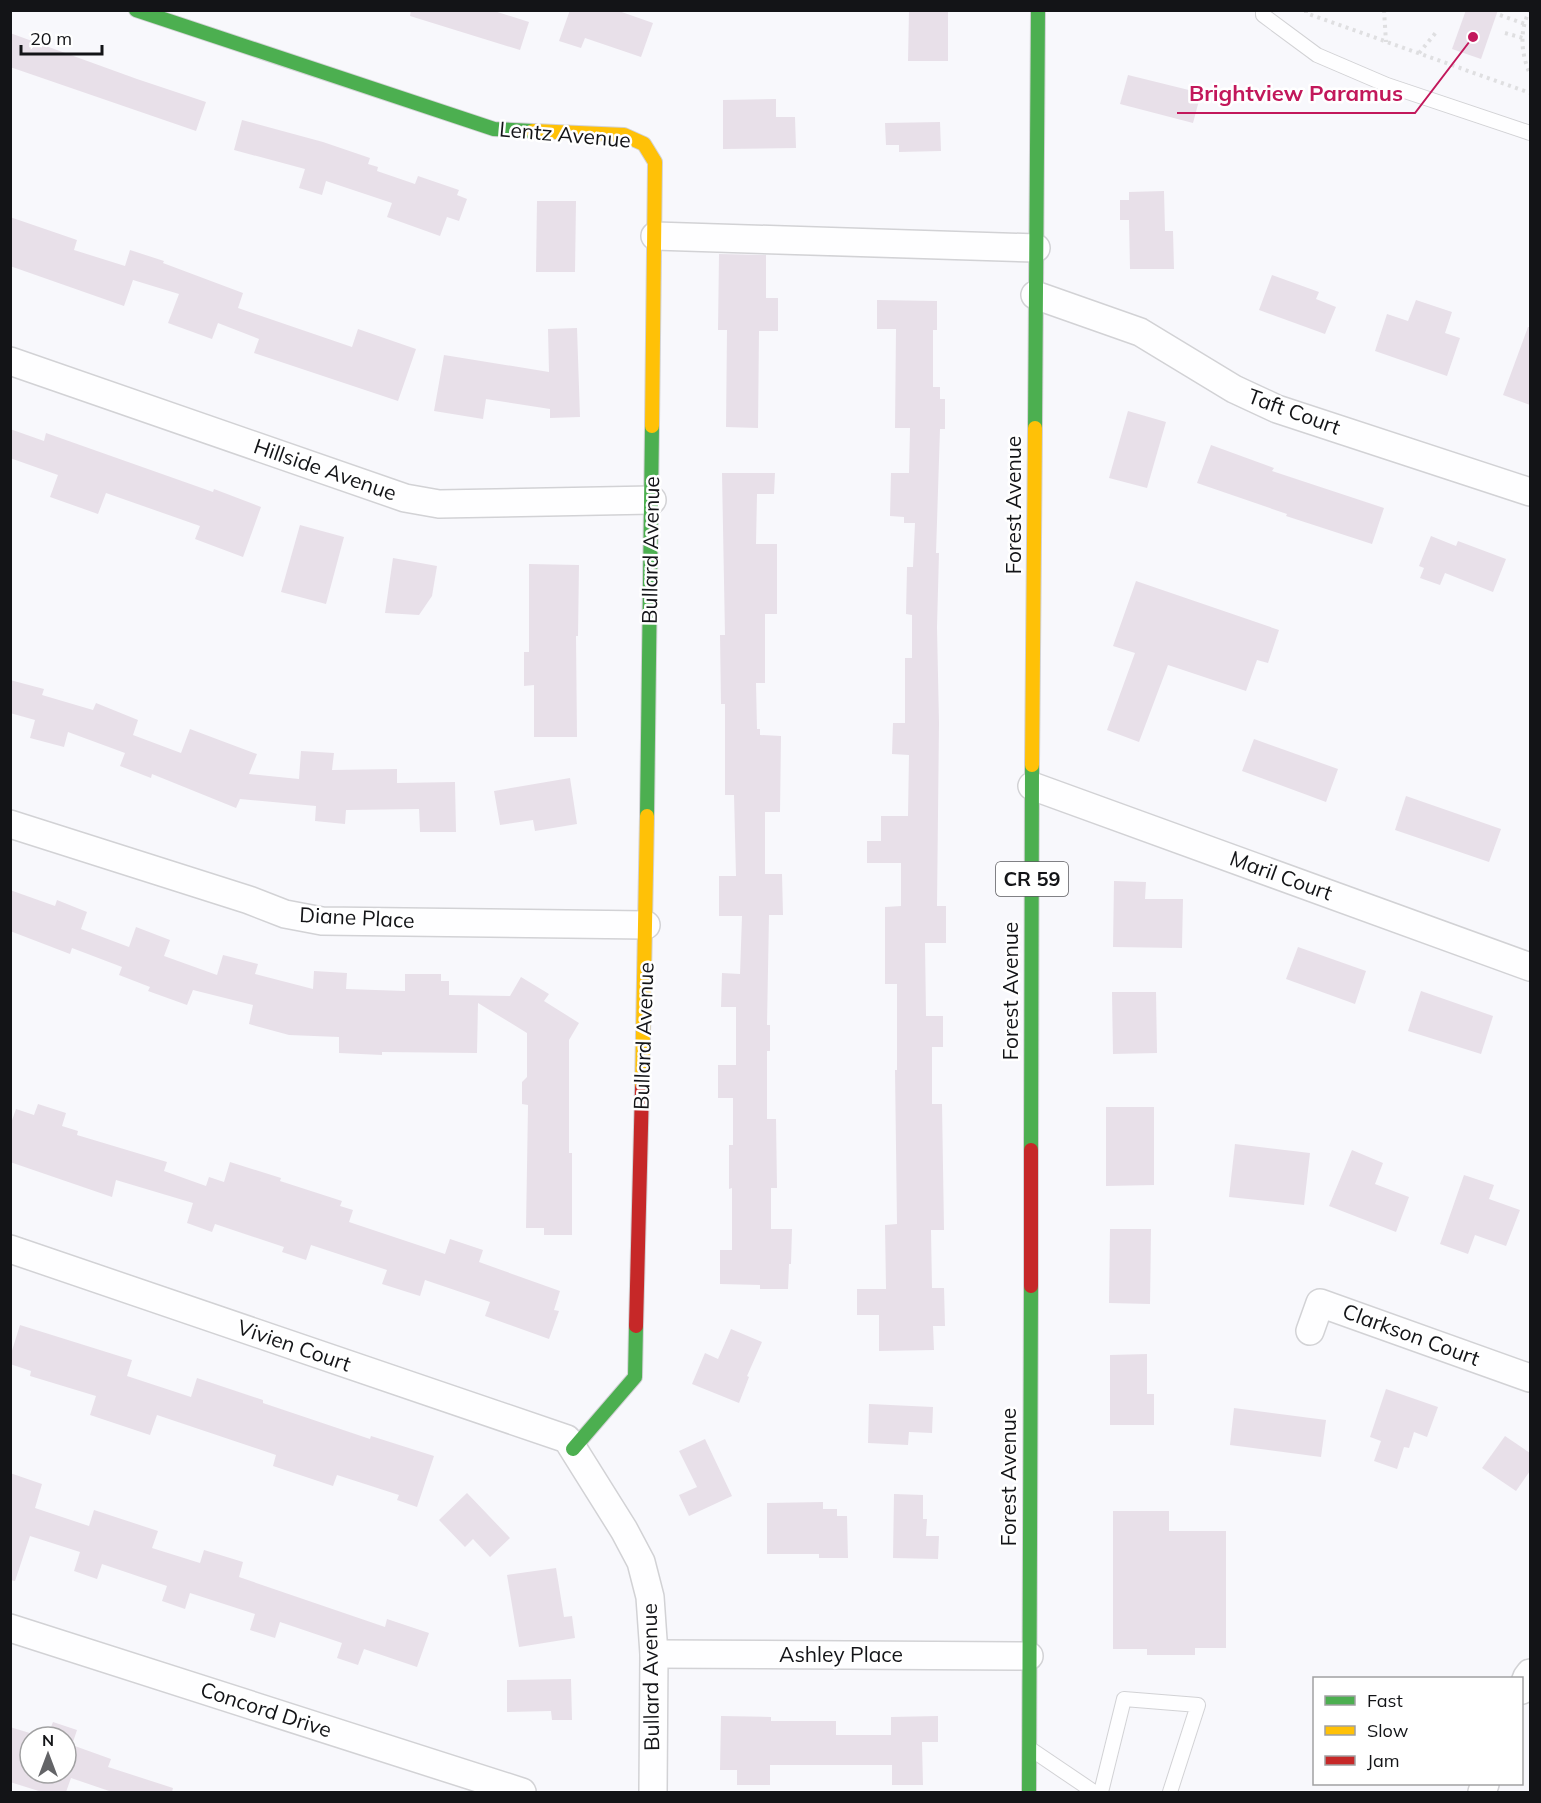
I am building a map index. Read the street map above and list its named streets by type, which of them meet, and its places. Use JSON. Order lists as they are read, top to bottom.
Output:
{
  "streets": {
    "street": [
      "Lentz Avenue",
      "Taft Court",
      "Hillside Avenue",
      "Forest Avenue",
      "Bullard Avenue",
      "Maril Court",
      "CR 59",
      "Diane Place",
      "Clarkson Court",
      "Vivien Court",
      "Ashley Place",
      "Concord Drive"
    ]
  },
  "crossings": [
    ["Lentz Avenue", "Bullard Avenue"],
    ["Taft Court", "Forest Avenue"],
    ["Hillside Avenue", "Bullard Avenue"],
    ["Forest Avenue", "Maril Court"],
    ["Forest Avenue", "Ashley Place"],
    ["Bullard Avenue", "Diane Place"],
    ["Bullard Avenue", "Vivien Court"],
    ["Bullard Avenue", "Ashley Place"]
  ],
  "places": ["Brightview Paramus"],
  "legend": ["Fast", "Slow", "Jam"],
  "scale_bar": "20 m",
  "north": "top"
}
